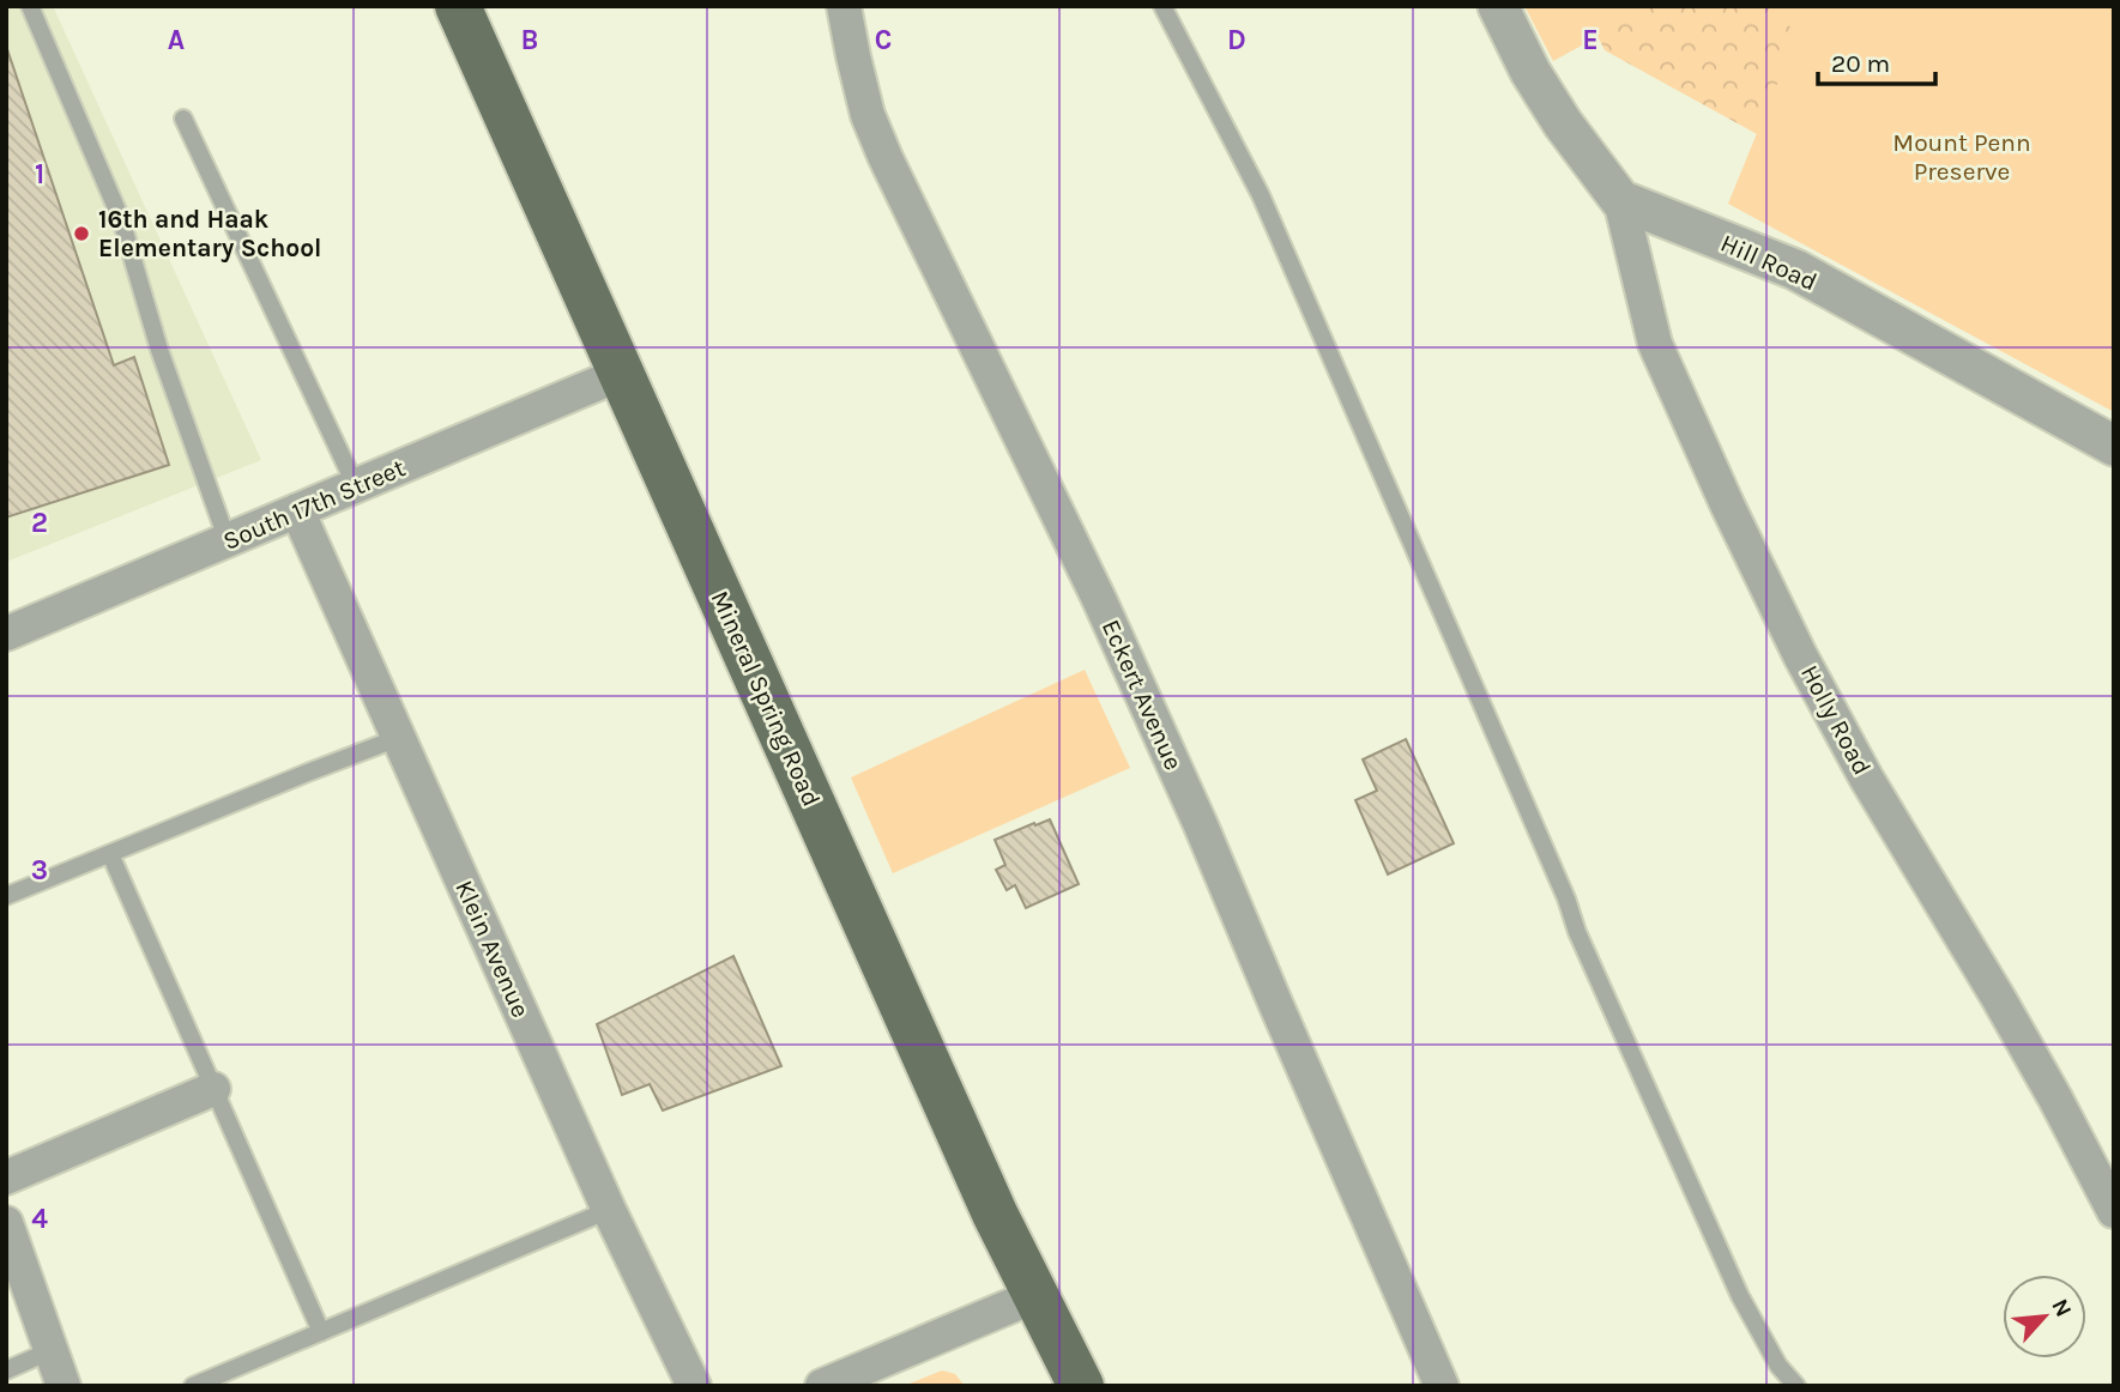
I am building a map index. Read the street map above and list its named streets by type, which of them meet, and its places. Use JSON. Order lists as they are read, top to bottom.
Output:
{
  "streets": {
    "main road": ["Mineral Spring Road"],
    "street": [
      "Hill Road",
      "South 17th Street",
      "Eckert Avenue",
      "Holly Road",
      "Klein Avenue"
    ]
  },
  "crossings": [
    ["Hill Road", "Holly Road"],
    ["South 17th Street", "Mineral Spring Road"],
    ["South 17th Street", "Klein Avenue"]
  ],
  "parks": ["Mount Penn Preserve"],
  "places": ["16th and Haak Elementary School"],
  "scale_bar": "20 m",
  "north": "top right",
  "grid": {
    "columns": [
      "A",
      "B",
      "C",
      "D",
      "E"
    ],
    "rows": [
      "1",
      "2",
      "3",
      "4"
    ]
  }
}
